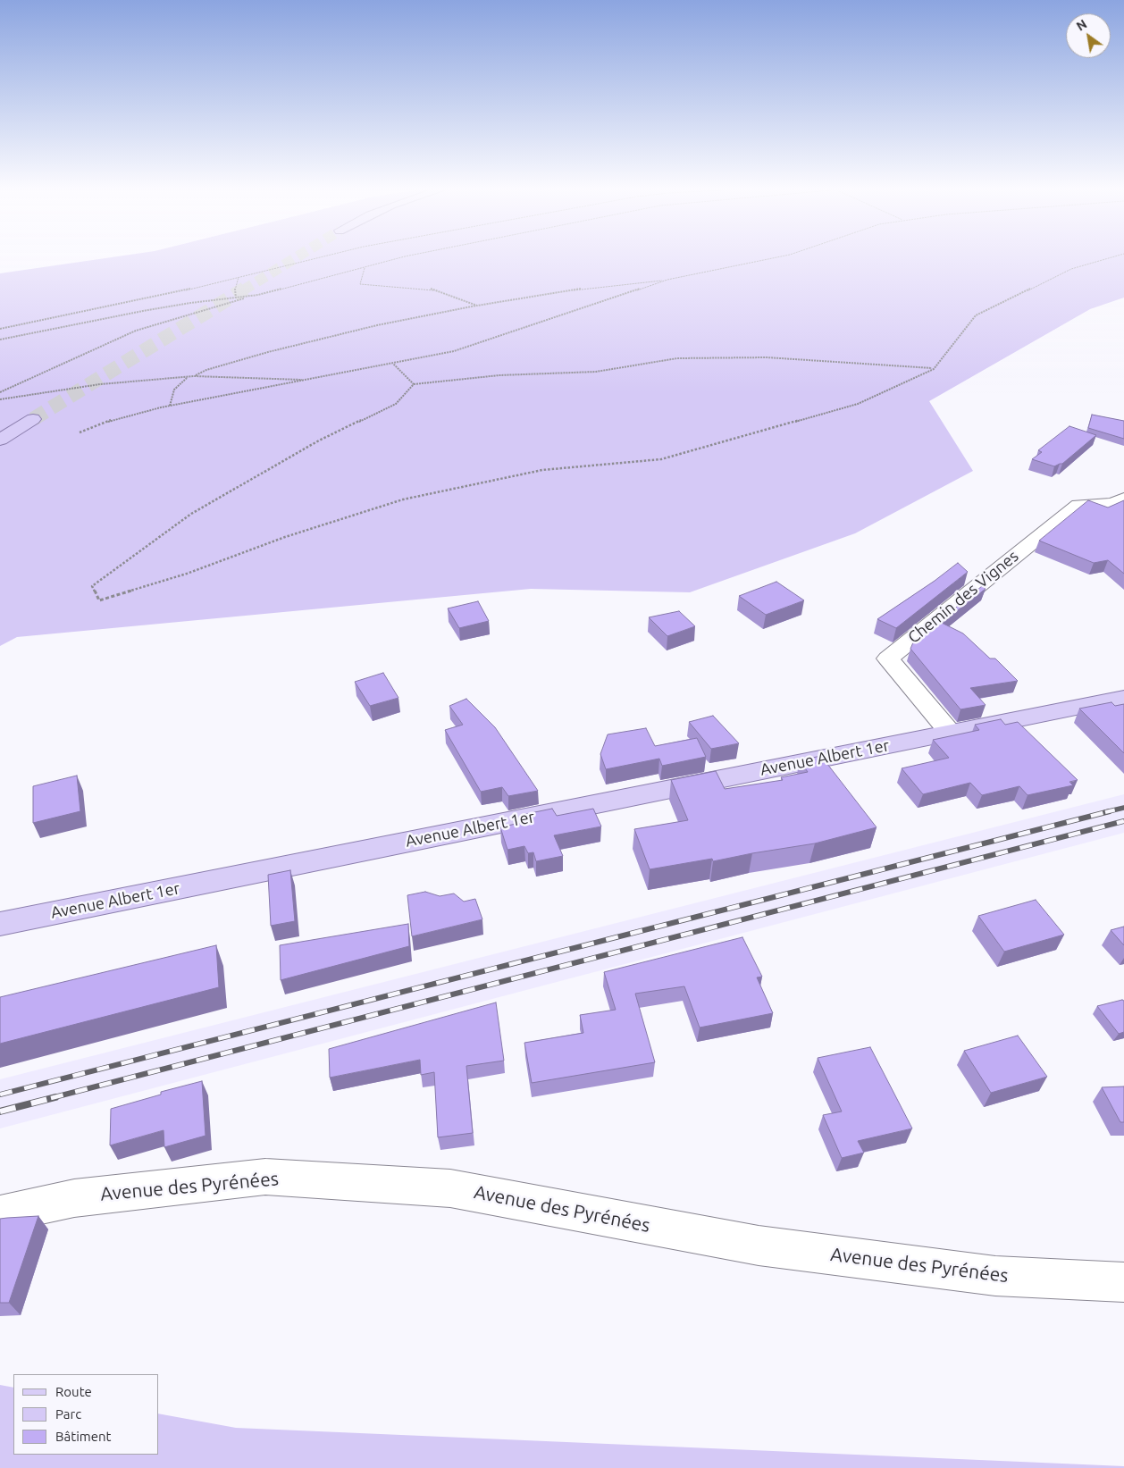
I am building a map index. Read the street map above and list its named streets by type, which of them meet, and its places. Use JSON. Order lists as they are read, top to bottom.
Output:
{
  "streets": {
    "main road": ["Avenue Albert 1er"],
    "street": ["Chemin des Vignes", "Avenue des Pyrénées"]
  },
  "crossings": [
    ["Chemin des Vignes", "Avenue Albert 1er"]
  ],
  "legend": ["Route", "Parc", "Bâtiment"],
  "north": "top left"
}
